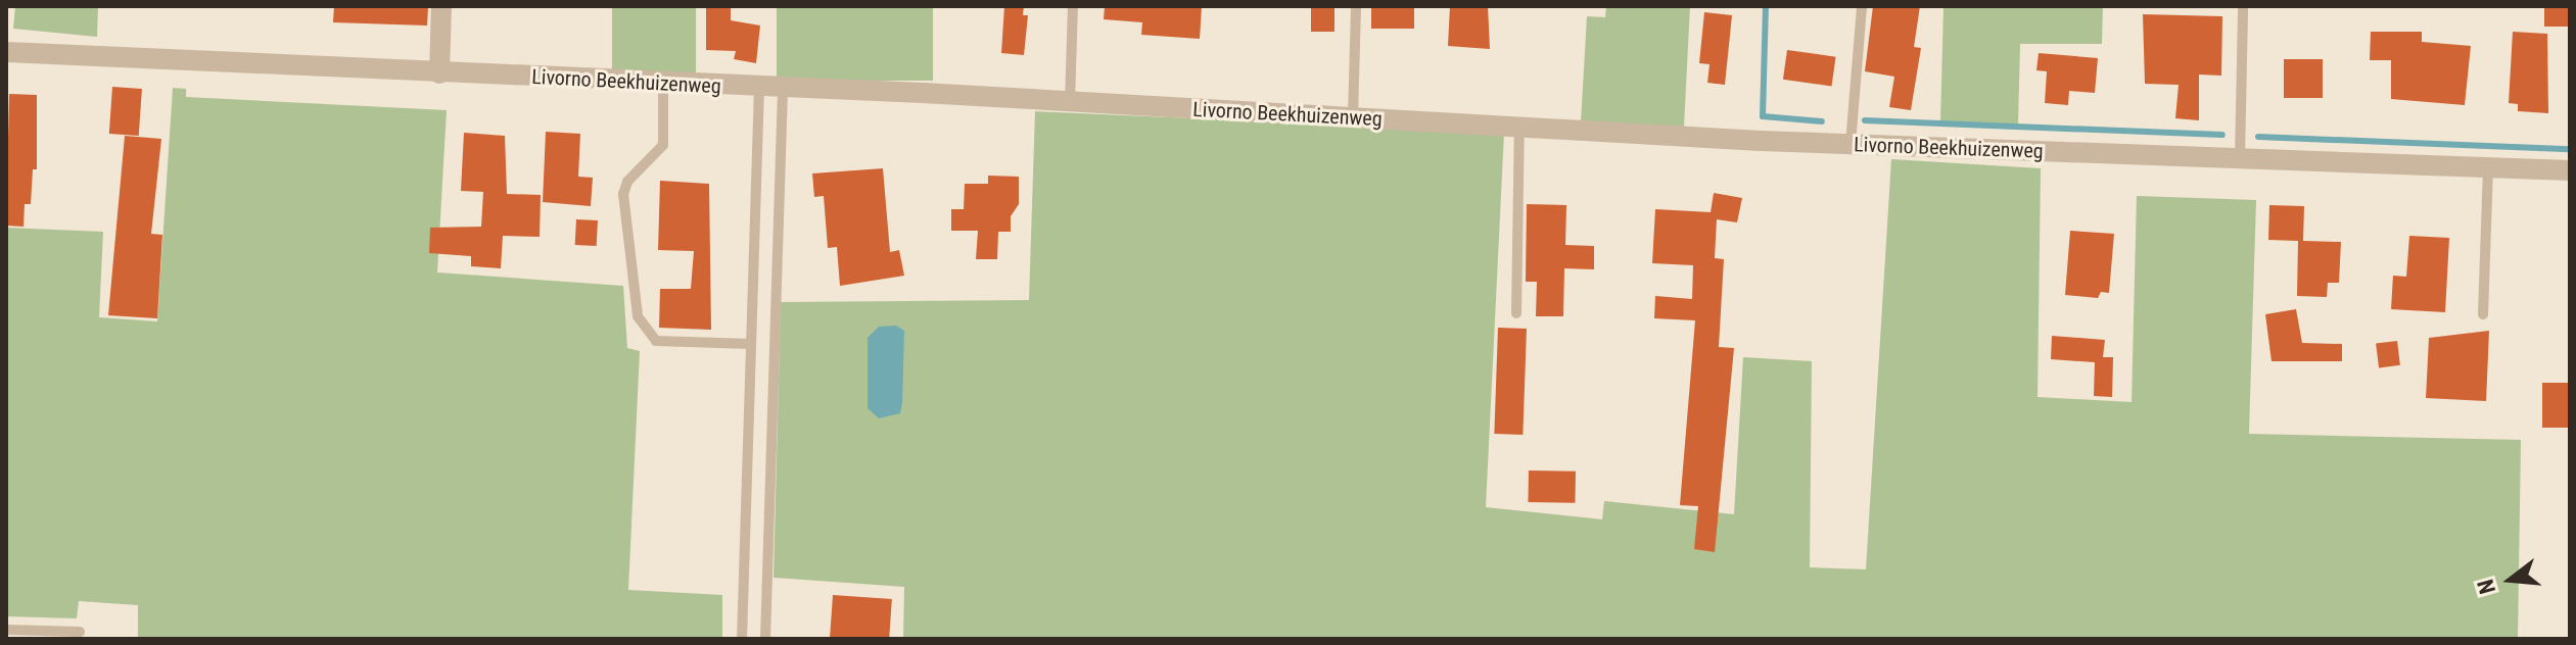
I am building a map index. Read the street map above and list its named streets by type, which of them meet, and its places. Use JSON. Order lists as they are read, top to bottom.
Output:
{
  "streets": {
    "street": ["Livorno Beekhuizenweg"]
  },
  "north": "left"
}
